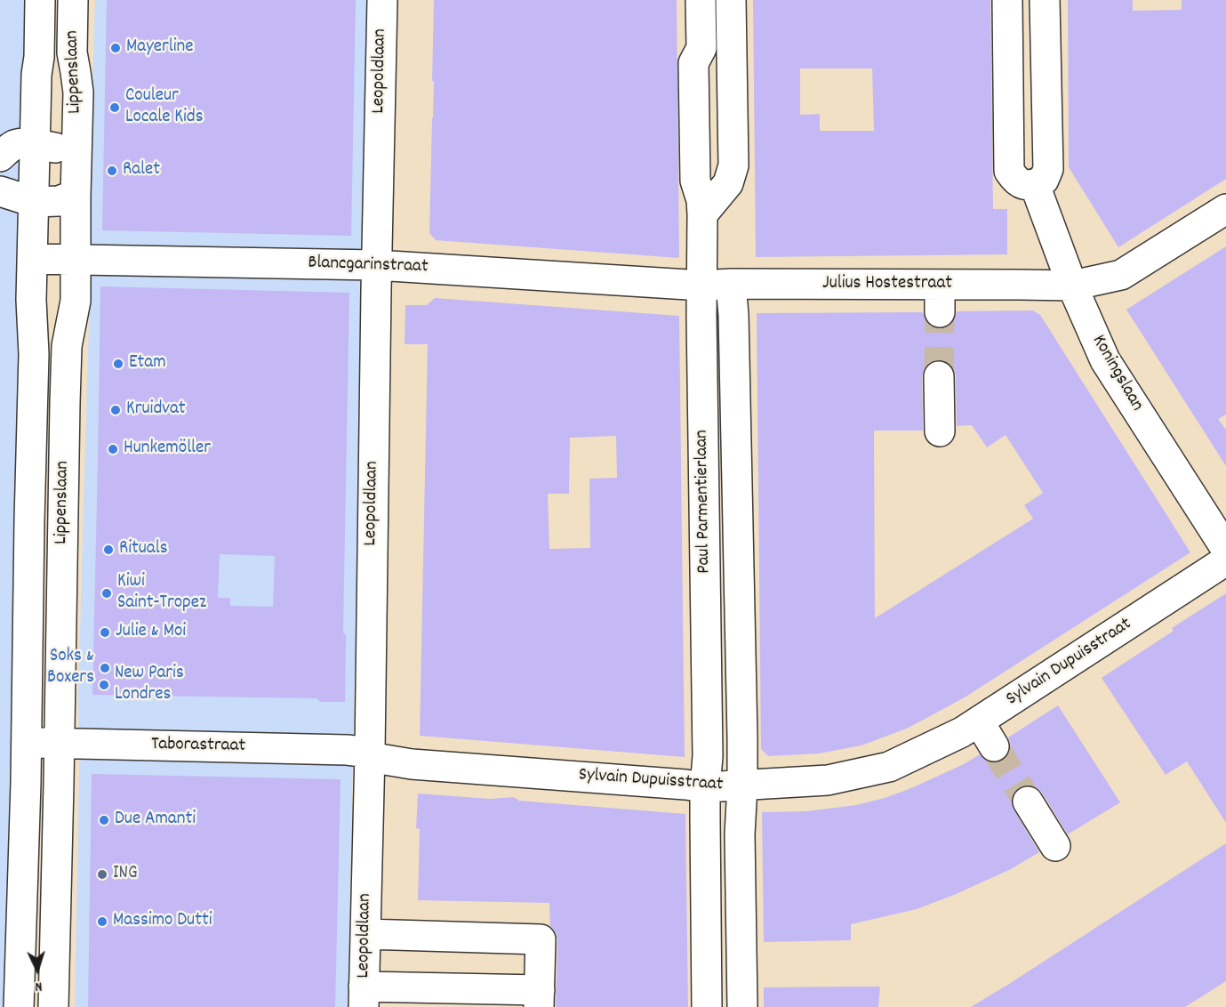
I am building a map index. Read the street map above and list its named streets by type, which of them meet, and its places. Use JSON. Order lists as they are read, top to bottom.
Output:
{
  "streets": {
    "street": [
      "Leopoldlaan",
      "Lippenslaan",
      "Blancgarinstraat",
      "Julius Hostestraat",
      "Koningslaan",
      "Paul Parmentierlaan",
      "Sylvain Dupuisstraat",
      "Taborastraat"
    ]
  },
  "crossings": [
    ["Leopoldlaan", "Blancgarinstraat"],
    ["Leopoldlaan", "Sylvain Dupuisstraat"],
    ["Leopoldlaan", "Taborastraat"],
    ["Lippenslaan", "Blancgarinstraat"],
    ["Lippenslaan", "Taborastraat"],
    ["Blancgarinstraat", "Julius Hostestraat"],
    ["Blancgarinstraat", "Paul Parmentierlaan"],
    ["Julius Hostestraat", "Koningslaan"],
    ["Julius Hostestraat", "Paul Parmentierlaan"],
    ["Paul Parmentierlaan", "Sylvain Dupuisstraat"],
    ["Sylvain Dupuisstraat", "Taborastraat"]
  ],
  "places": [
    "Mayerline",
    "Couleur Locale Kids",
    "Ralet",
    "Etam",
    "Kruidvat",
    "Hunkemöller",
    "Rituals",
    "Kiwi Saint-Tropez",
    "Julie & Moi",
    "Soks & Boxers",
    "New Paris Londres",
    "Due Amanti",
    "ING",
    "Massimo Dutti"
  ],
  "north": "bottom"
}
